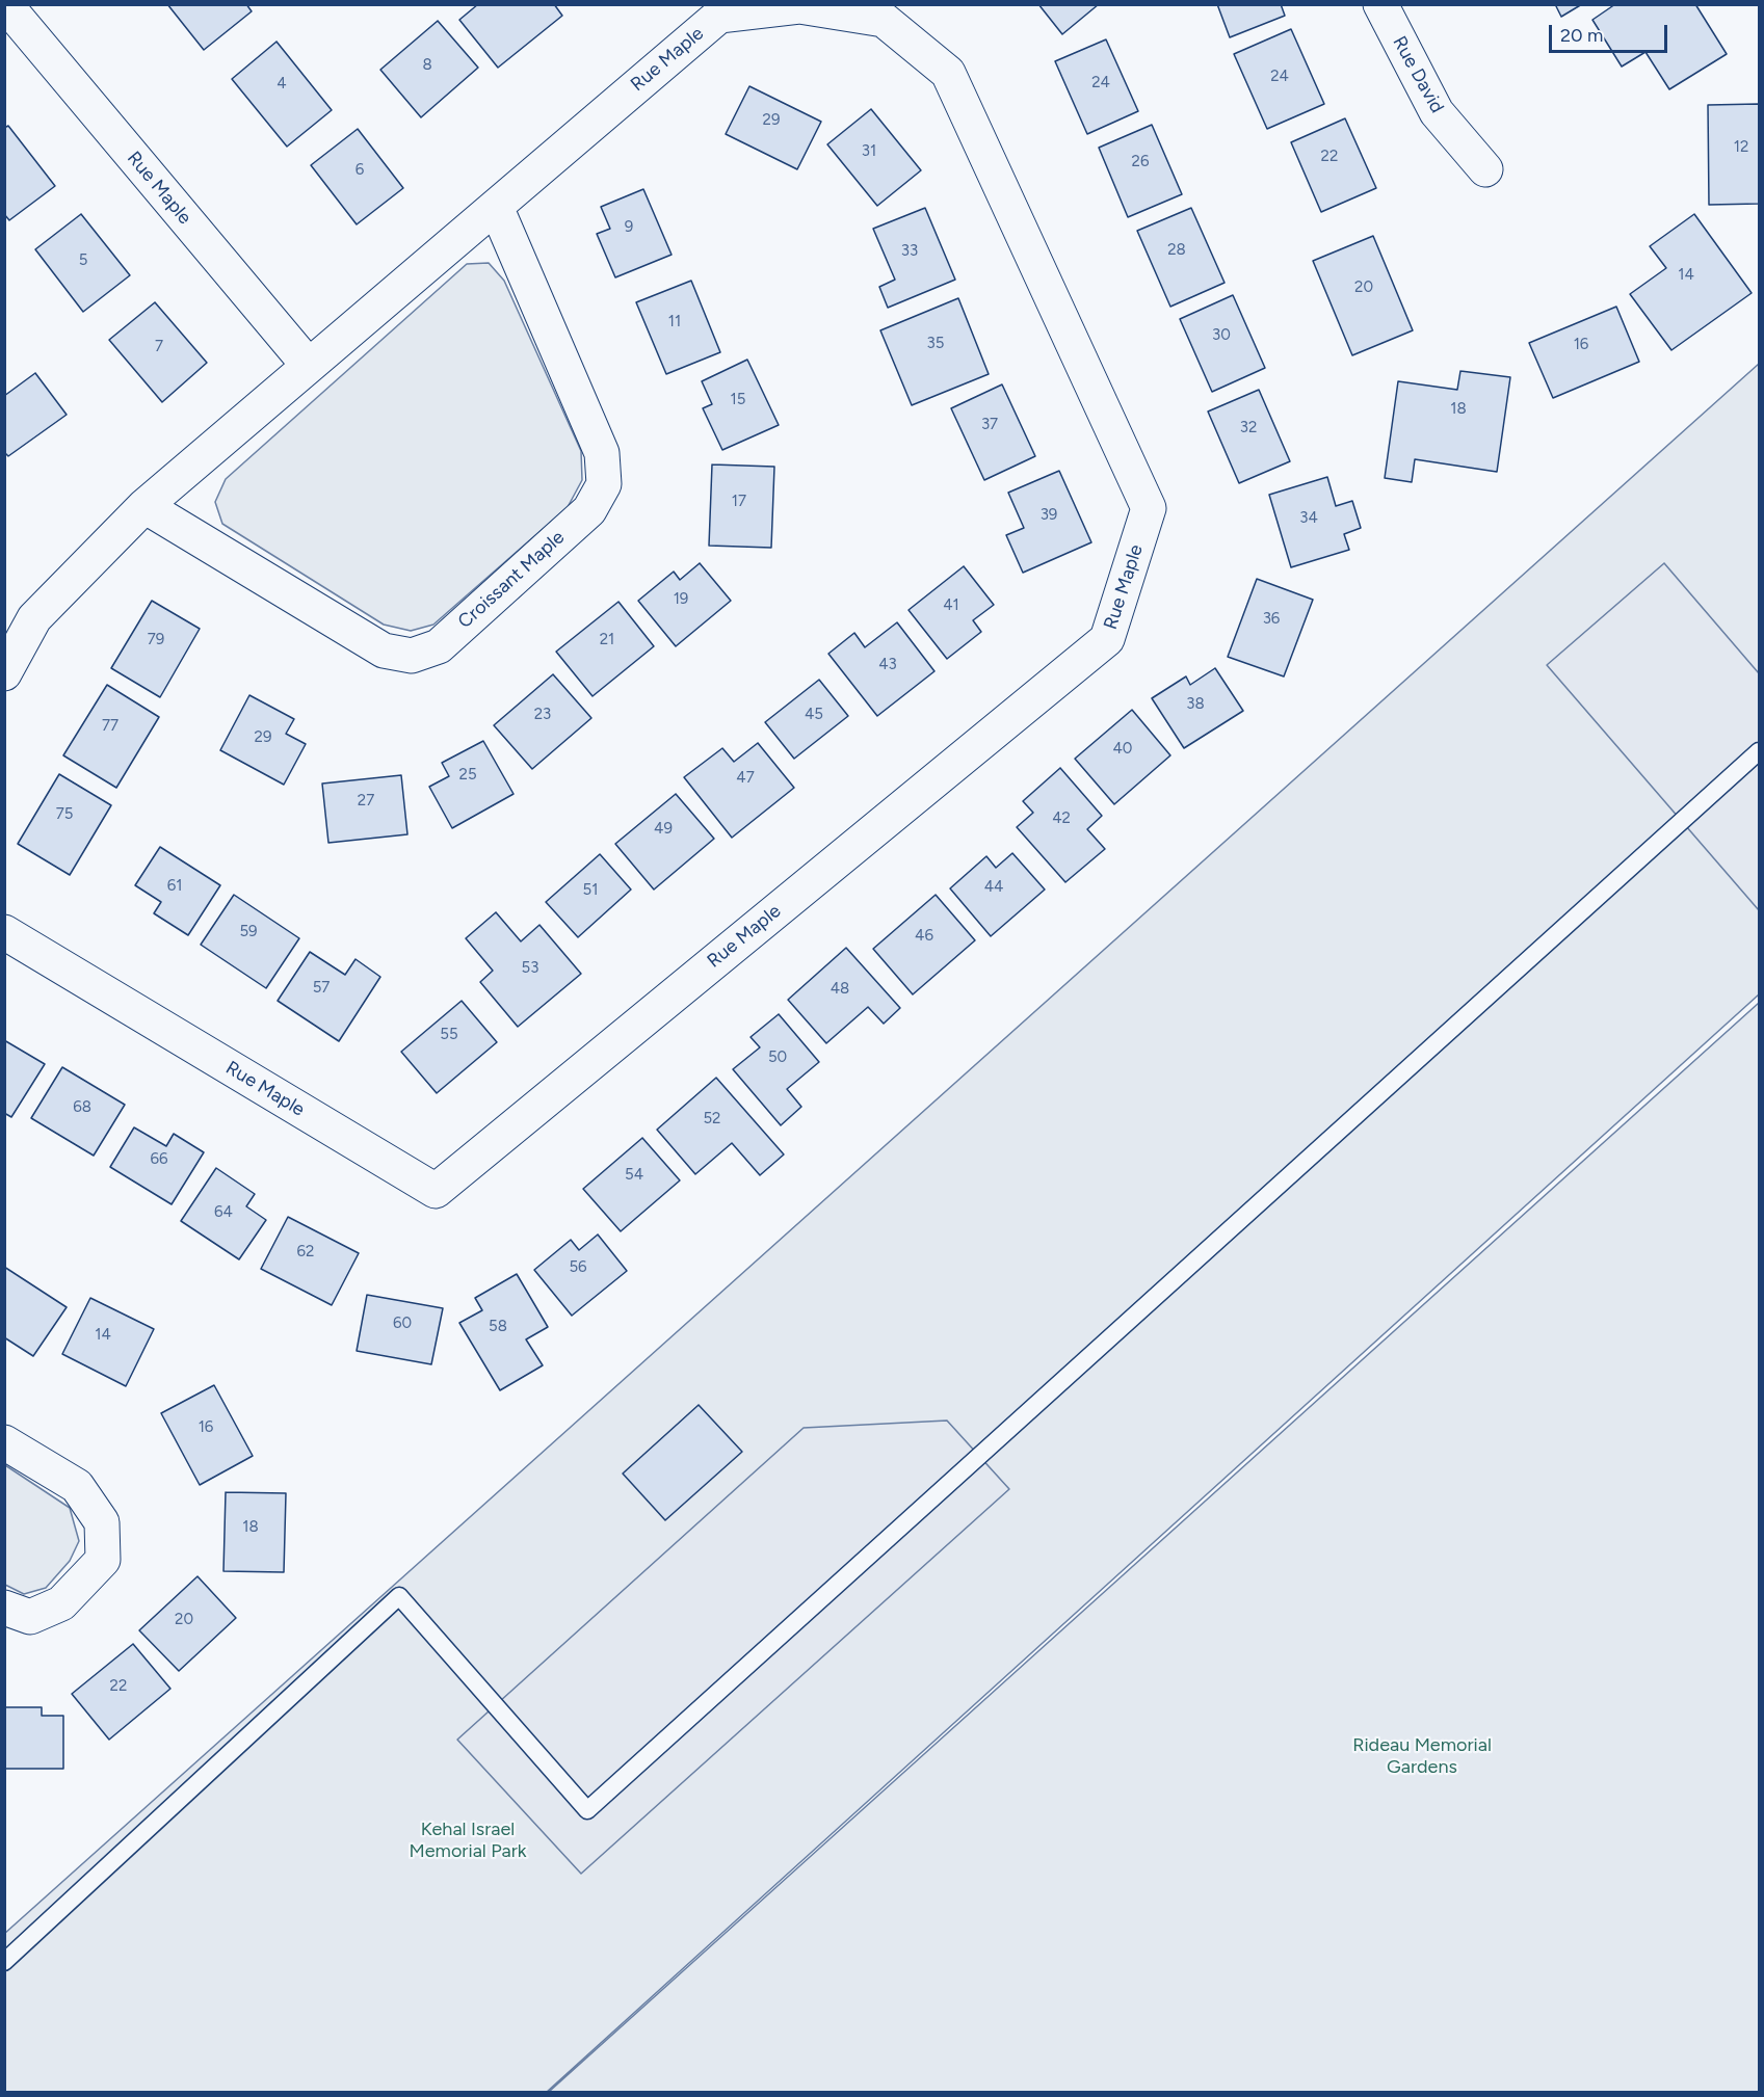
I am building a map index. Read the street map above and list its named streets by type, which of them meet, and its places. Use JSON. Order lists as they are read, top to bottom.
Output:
{
  "streets": {
    "street": ["Rue Maple", "Rue David", "Croissant Maple"]
  },
  "crossings": [
    ["Rue Maple", "Croissant Maple"]
  ],
  "parks": ["Rideau Memorial Gardens", "Kehal Israel Memorial Park"],
  "house_numbers": [
    "8",
    "24",
    "24",
    "4",
    "29",
    "12",
    "31",
    "22",
    "26",
    "6",
    "9",
    "28",
    "33",
    "5",
    "14",
    "20",
    "11",
    "30",
    "35",
    "16",
    "7",
    "15",
    "18",
    "37",
    "32",
    "17",
    "39",
    "34",
    "19",
    "41",
    "36",
    "79",
    "21",
    "43",
    "38",
    "23",
    "45",
    "77",
    "29",
    "40",
    "25",
    "47",
    "27",
    "75",
    "42",
    "49",
    "61",
    "44",
    "51",
    "59",
    "46",
    "53",
    "57",
    "48",
    "55",
    "50",
    "68",
    "52",
    "66",
    "54",
    "64",
    "62",
    "56",
    "60",
    "58",
    "14",
    "16",
    "18",
    "20",
    "22"
  ],
  "scale_bar": "20 m"
}
